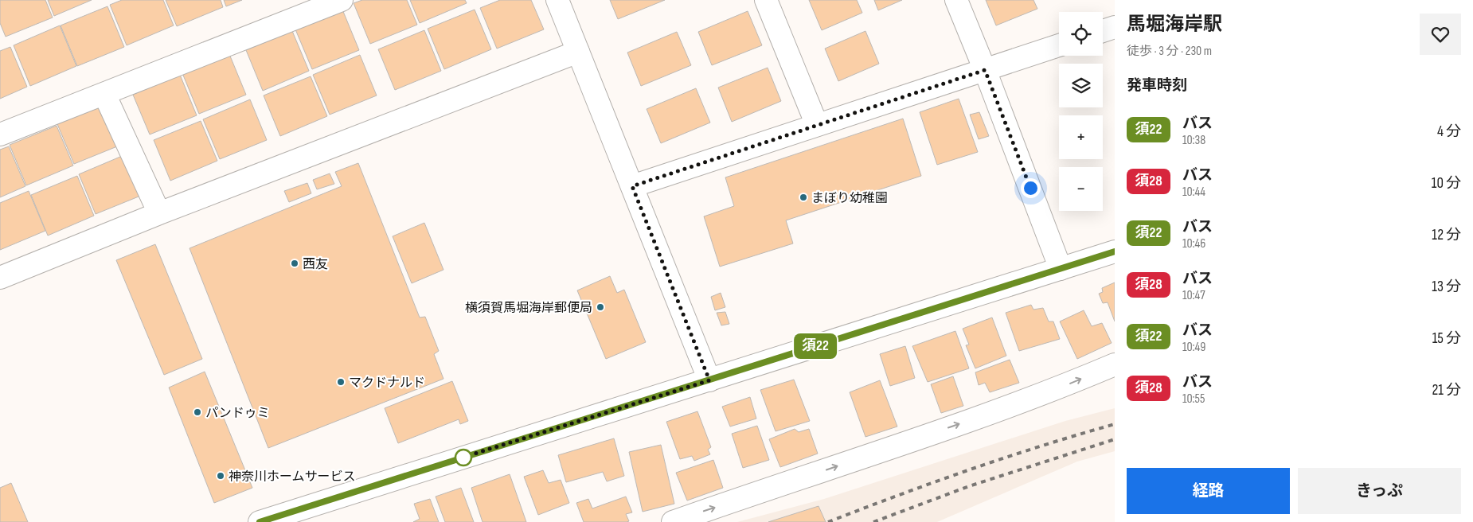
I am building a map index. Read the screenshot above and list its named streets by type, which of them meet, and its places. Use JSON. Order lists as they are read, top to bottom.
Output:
{
  "places": [
    "まぼり幼稚園",
    "西友",
    "横須賀馬堀海岸郵便局",
    "マクドナルド",
    "パンドゥミ",
    "神奈川ホームサービス"
  ],
  "lines": ["bus line 須22"],
  "page": {
    "on_map": "須22",
    "heading": [
      ["馬堀海岸駅", "徒歩 · 3 分 · 230 m"],
      "発車時刻"
    ],
    "map_buttons": ["+", "−"],
    "list": [
      {
        "mark": "須22",
        "name": "バス",
        "note": "10:38",
        "value": "4 分"
      },
      {
        "mark": "須28",
        "name": "バス",
        "note": "10:44",
        "value": "10 分"
      },
      {
        "mark": "須22",
        "name": "バス",
        "note": "10:46",
        "value": "12 分"
      },
      {
        "mark": "須28",
        "name": "バス",
        "note": "10:47",
        "value": "13 分"
      },
      {
        "mark": "須22",
        "name": "バス",
        "note": "10:49",
        "value": "15 分"
      },
      {
        "mark": "須28",
        "name": "バス",
        "note": "10:55",
        "value": "21 分"
      }
    ],
    "buttons": ["経路", "きっぷ"]
  }
}
